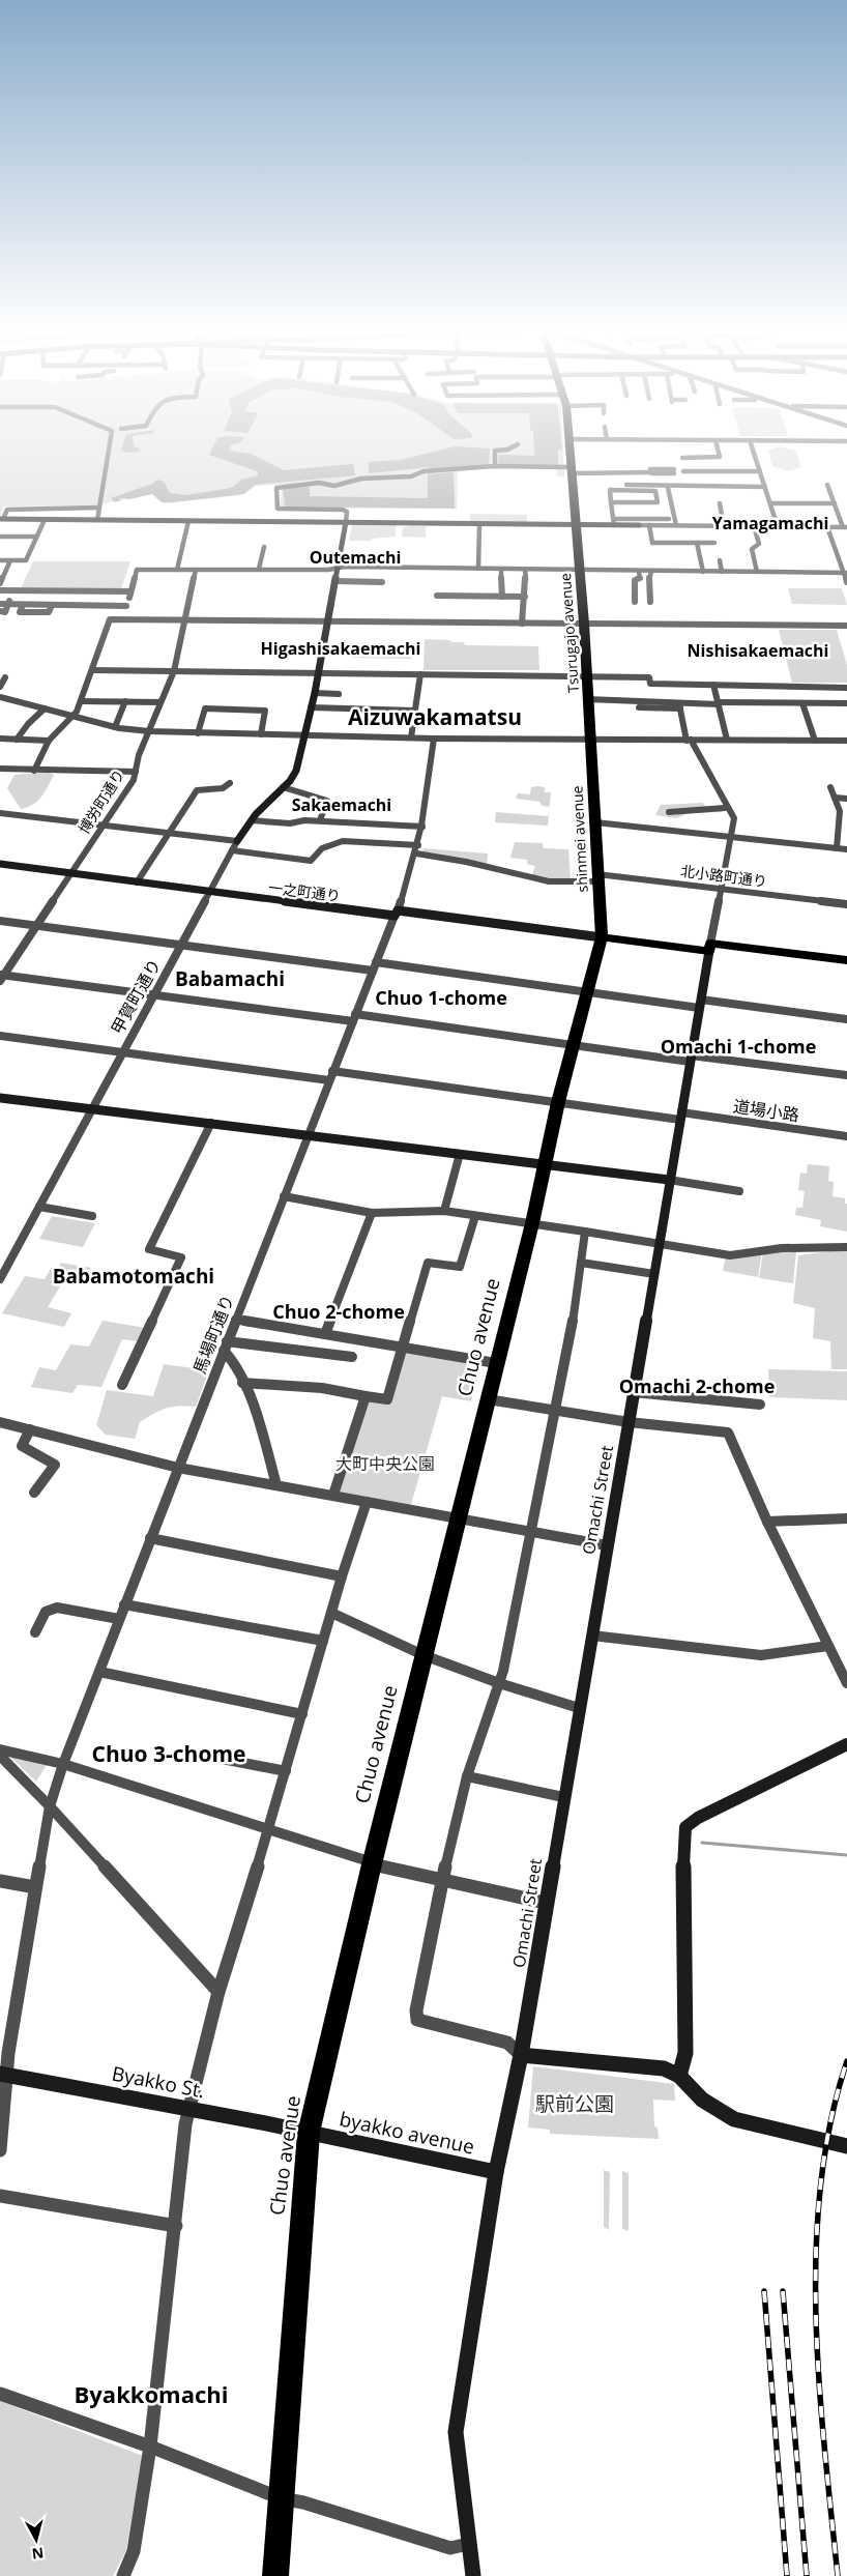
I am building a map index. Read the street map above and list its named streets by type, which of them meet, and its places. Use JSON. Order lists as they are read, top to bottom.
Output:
{
  "streets": {
    "highway": ["Tsurugajo avenue", "shinmei avenue", "Chuo avenue"],
    "street": [
      "博労町通り",
      "北小路町通り",
      "一之町通り",
      "甲賀町通り",
      "道場小路",
      "馬場町通り",
      "Omachi Street",
      "Byakko St.",
      "byakko avenue"
    ]
  },
  "crossings": [
    ["Tsurugajo avenue", "shinmei avenue"],
    ["博労町通り", "一之町通り"],
    ["shinmei avenue", "北小路町通り"],
    ["shinmei avenue", "一之町通り"],
    ["shinmei avenue", "Chuo avenue"],
    ["北小路町通り", "馬場町通り"],
    ["一之町通り", "甲賀町通り"],
    ["一之町通り", "馬場町通り"],
    ["一之町通り", "Chuo avenue"],
    ["道場小路", "Omachi Street"],
    ["馬場町通り", "Byakko St."],
    ["Chuo avenue", "Byakko St."],
    ["Chuo avenue", "byakko avenue"],
    ["Omachi Street", "byakko avenue"],
    ["Byakko St.", "byakko avenue"]
  ],
  "districts": [
    "Yamagamachi",
    "Outemachi",
    "Higashisakaemachi",
    "Nishisakaemachi",
    "Aizuwakamatsu",
    "Sakaemachi",
    "Babamachi",
    "Chuo 1-chome",
    "Omachi 1-chome",
    "Babamotomachi",
    "Chuo 2-chome",
    "Omachi 2-chome",
    "Chuo 3-chome",
    "Byakkomachi"
  ],
  "parks": ["大町中央公園", "駅前公園"],
  "north": "bottom"
}
